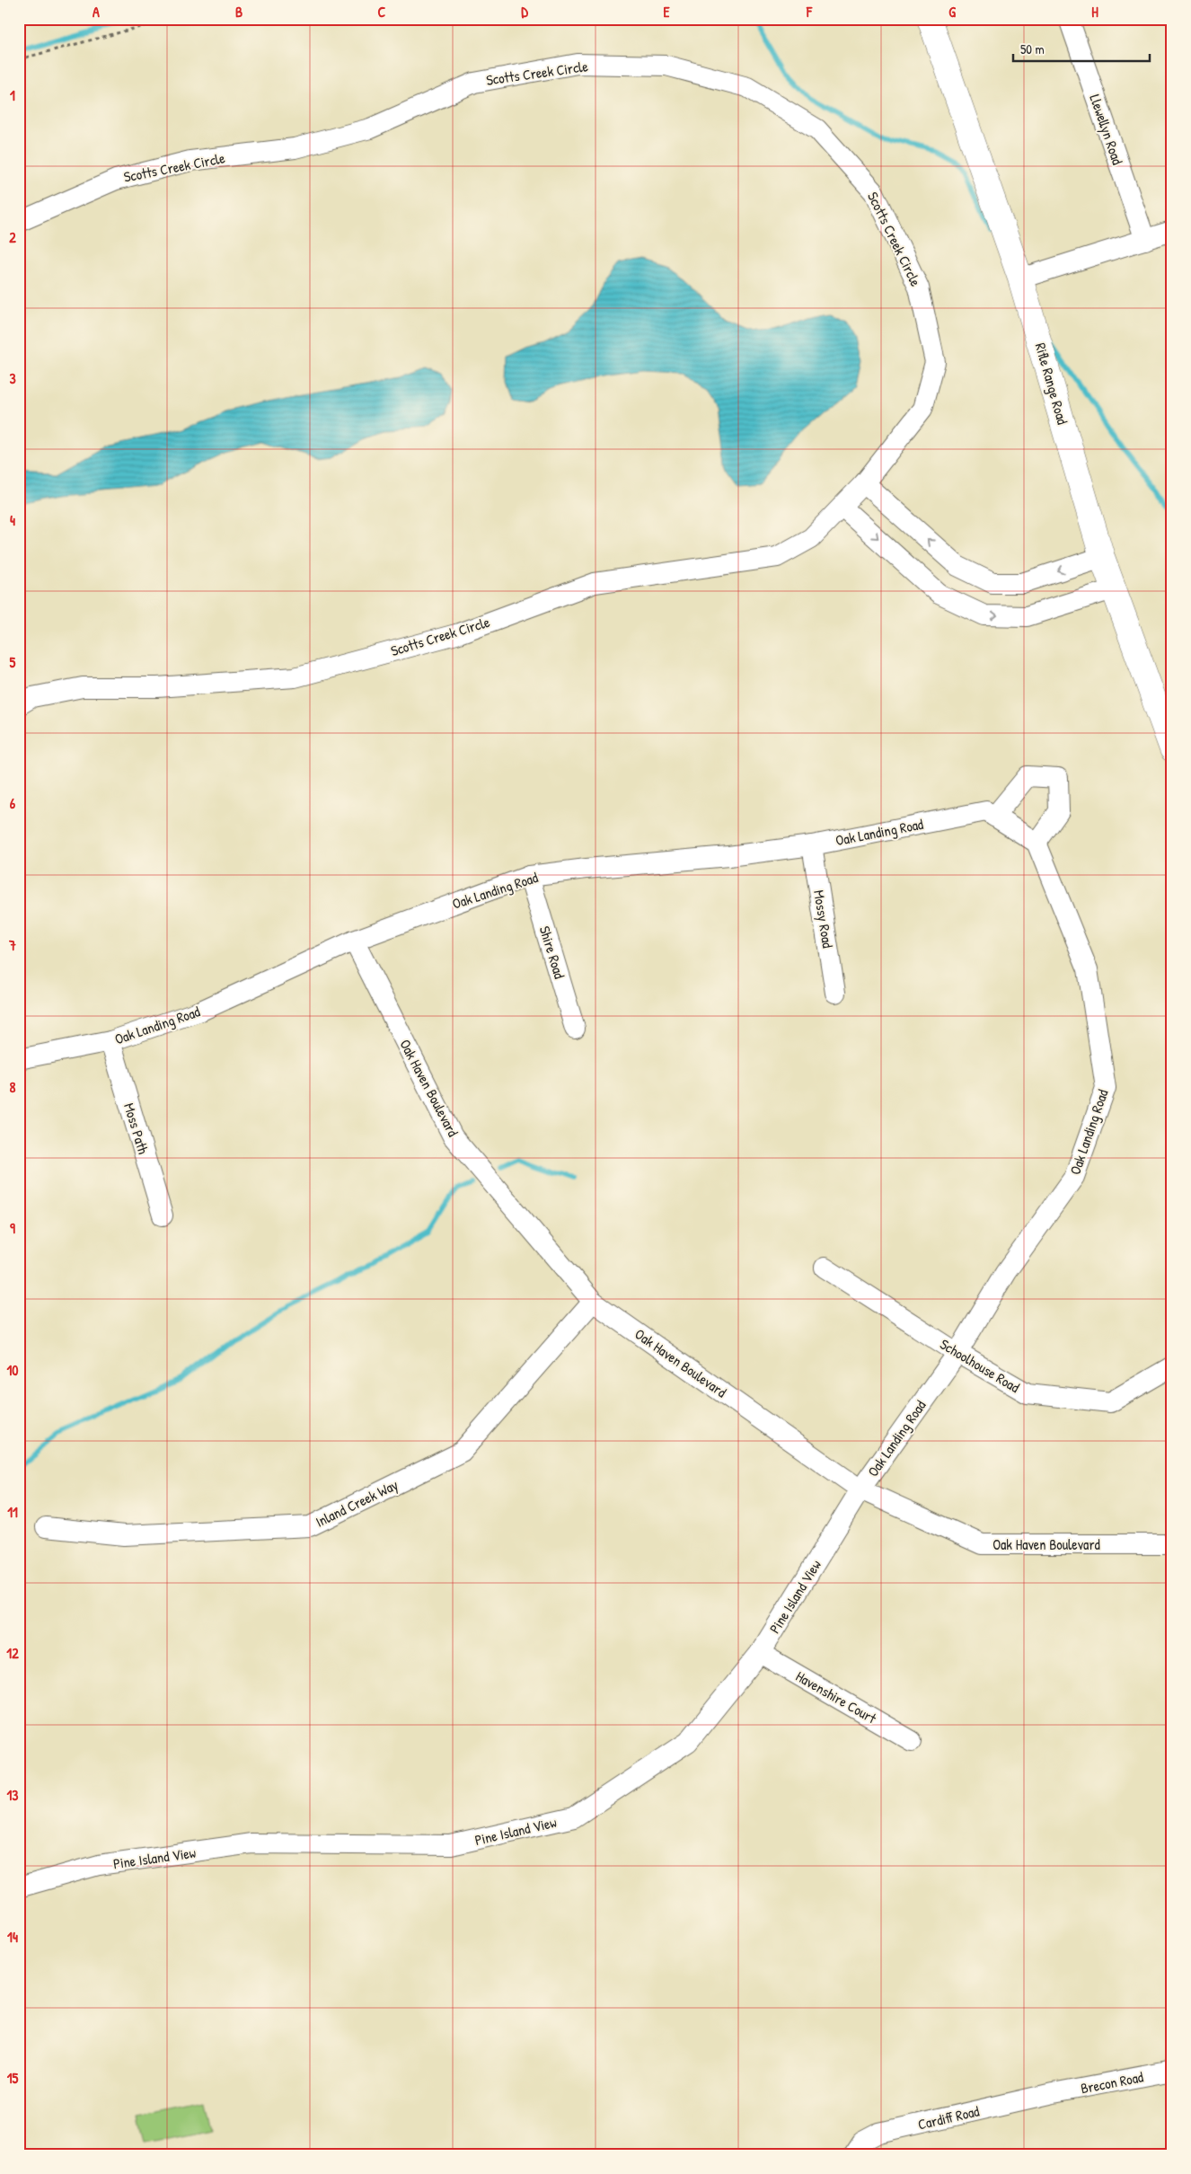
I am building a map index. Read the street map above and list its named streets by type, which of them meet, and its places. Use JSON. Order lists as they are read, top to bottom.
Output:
{
  "streets": {
    "main road": ["Rifle Range Road"],
    "street": [
      "Scotts Creek Circle",
      "Llewellyn Road",
      "Oak Landing Road",
      "Mossy Road",
      "Shire Road",
      "Oak Haven Boulevard",
      "Moss Path",
      "Schoolhouse Road",
      "Inland Creek Way",
      "Pine Island View",
      "Havenshire Court",
      "Brecon Road",
      "Cardiff Road"
    ]
  },
  "crossings": [
    ["Oak Landing Road", "Mossy Road"],
    ["Oak Landing Road", "Shire Road"],
    ["Oak Landing Road", "Oak Haven Boulevard"],
    ["Oak Landing Road", "Moss Path"],
    ["Oak Landing Road", "Schoolhouse Road"],
    ["Oak Landing Road", "Pine Island View"],
    ["Oak Haven Boulevard", "Inland Creek Way"],
    ["Oak Haven Boulevard", "Pine Island View"],
    ["Pine Island View", "Havenshire Court"],
    ["Brecon Road", "Cardiff Road"]
  ],
  "scale_bar": "50 m",
  "grid": {
    "columns": [
      "A",
      "B",
      "C",
      "D",
      "E",
      "F",
      "G",
      "H"
    ],
    "rows": [
      "1",
      "2",
      "3",
      "4",
      "5",
      "6",
      "7",
      "8",
      "9",
      "10",
      "11",
      "12",
      "13",
      "14",
      "15"
    ]
  }
}
